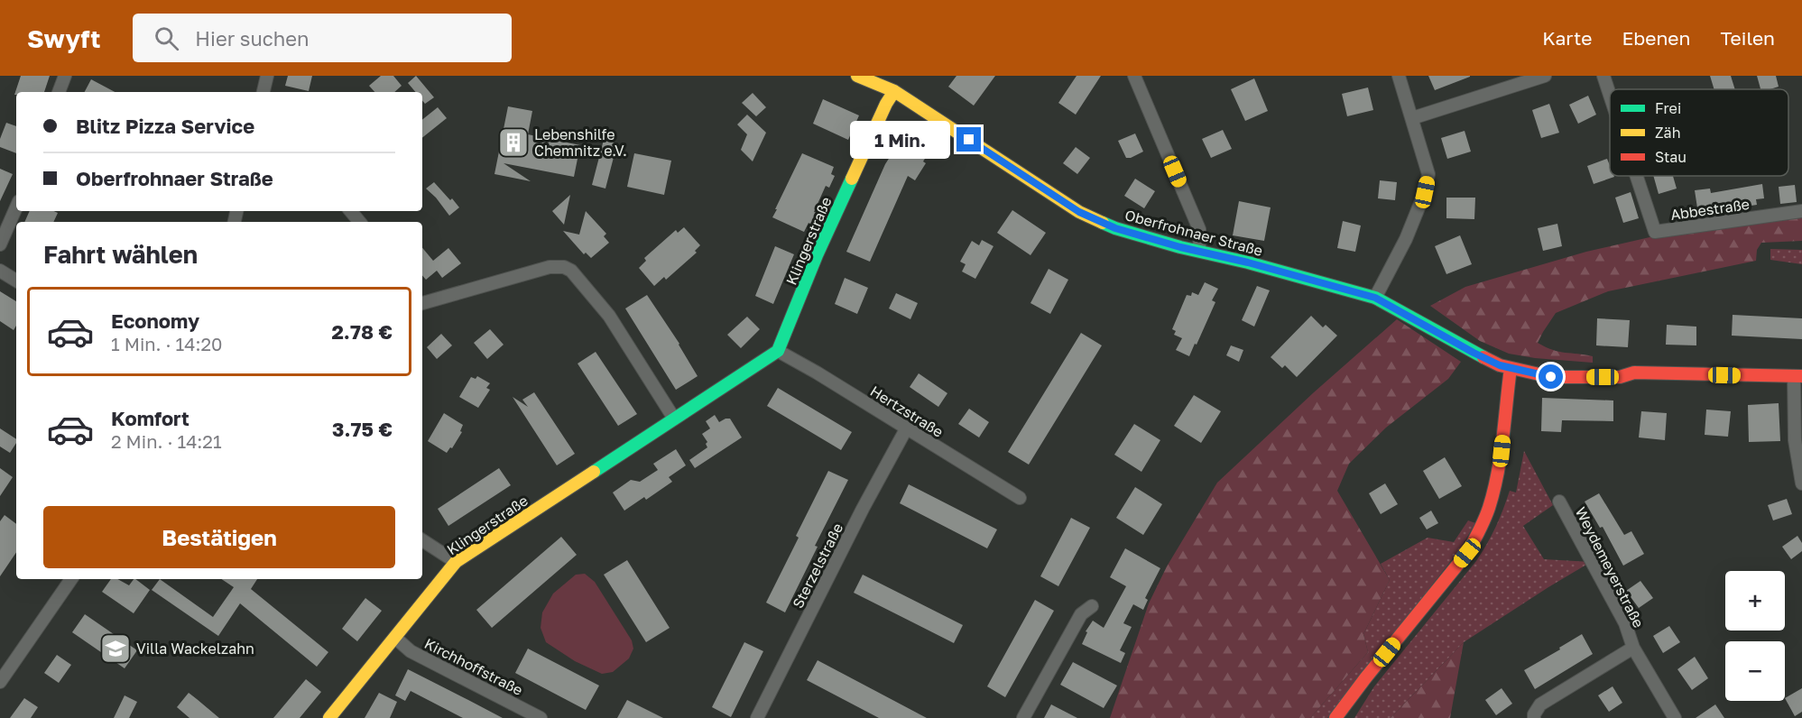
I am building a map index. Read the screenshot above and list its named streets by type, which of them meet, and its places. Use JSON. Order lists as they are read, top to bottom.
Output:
{
  "streets": {
    "main road": ["Oberfrohnaer Straße", "Klingerstraße"],
    "street": [
      "Abbestraße",
      "Hertzstraße",
      "Sterzelstraße",
      "Weydemeyerstraße",
      "Kirchhoffstraße"
    ]
  },
  "crossings": [
    ["Oberfrohnaer Straße", "Klingerstraße"],
    ["Klingerstraße", "Hertzstraße"],
    ["Klingerstraße", "Kirchhoffstraße"],
    ["Hertzstraße", "Sterzelstraße"]
  ],
  "places": {
    "building": ["Lebenshilfe Chemnitz e.V."],
    "school or university": ["Villa Wackelzahn"]
  },
  "legend": ["Frei", "Zäh", "Stau"],
  "page": {
    "header": "Swyft",
    "search": "Hier suchen",
    "nav": ["Karte", "Ebenen", "Teilen"],
    "banner": ["Blitz Pizza Service", "Oberfrohnaer Straße"],
    "bubble": "1 Min.",
    "heading": "Fahrt wählen",
    "list": [
      {
        "name": "Economy",
        "note": "1 Min. · 14:20",
        "value": "2.78 €"
      },
      {
        "name": "Komfort",
        "note": "2 Min. · 14:21",
        "value": "3.75 €"
      }
    ],
    "buttons": "Bestätigen",
    "map_buttons": ["+", "−"]
  }
}
